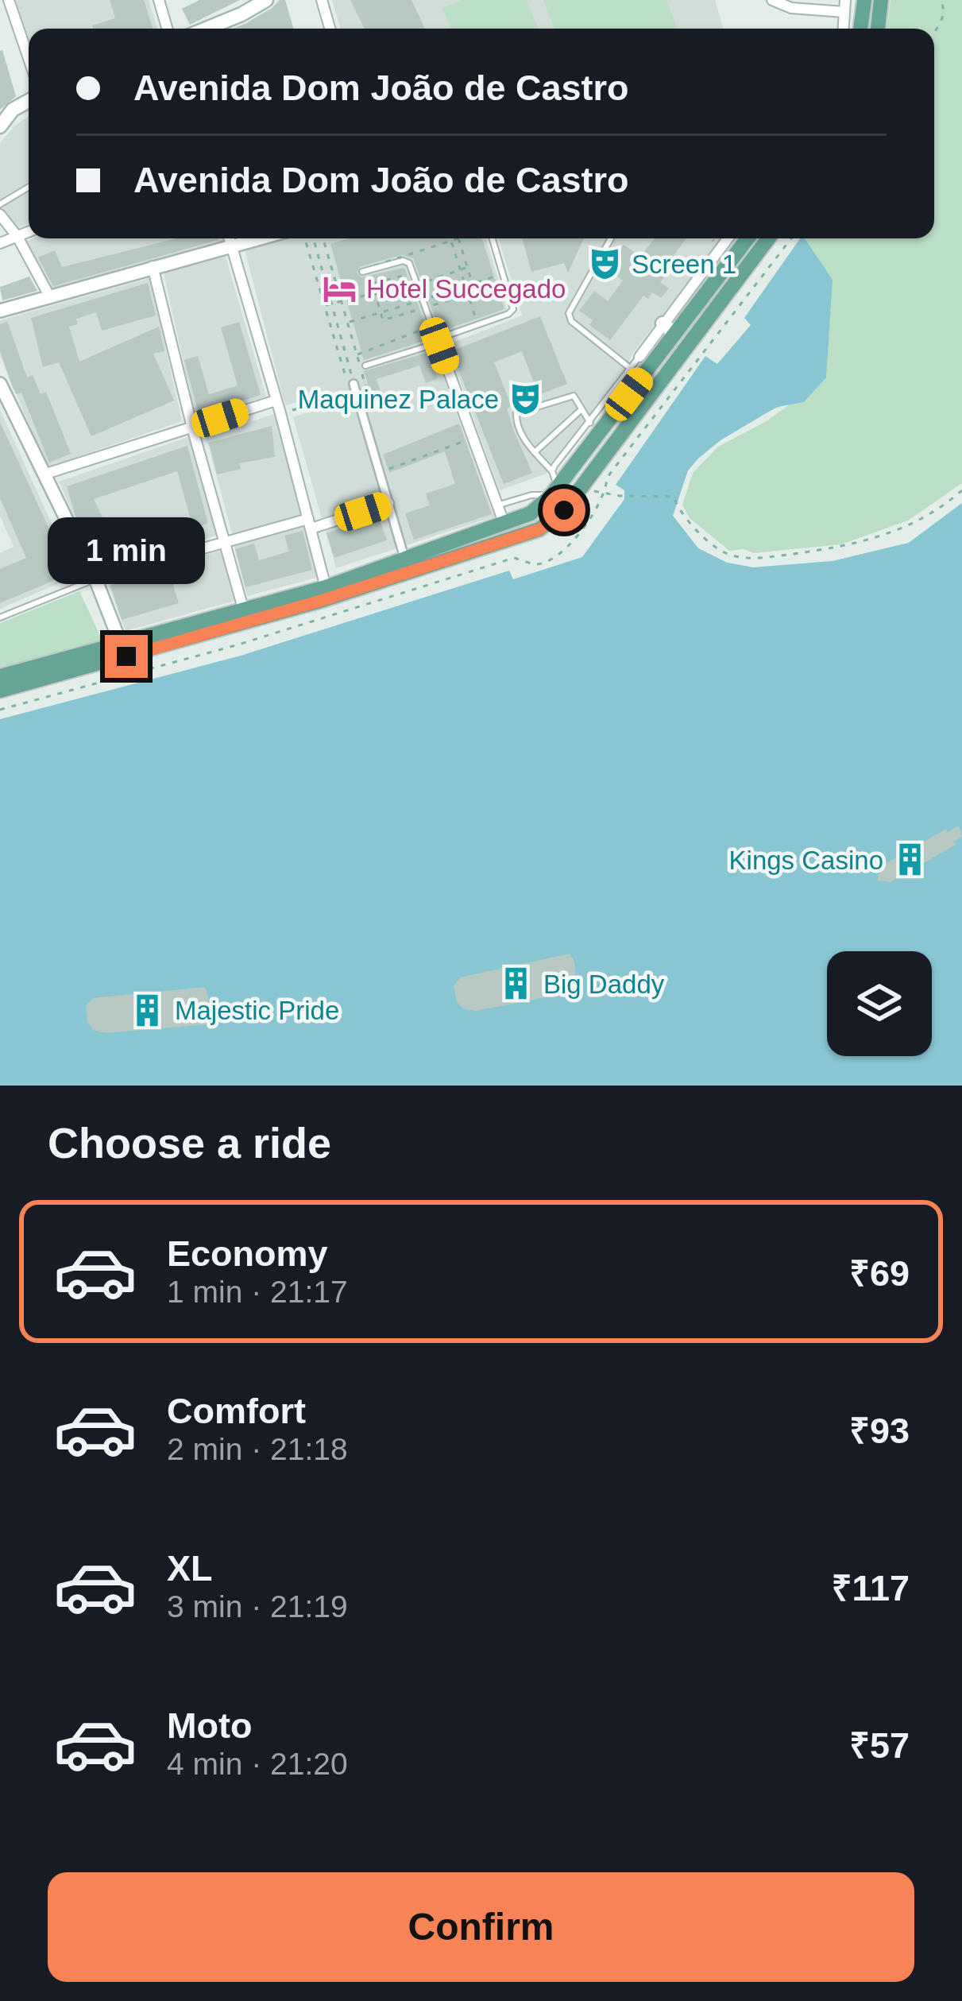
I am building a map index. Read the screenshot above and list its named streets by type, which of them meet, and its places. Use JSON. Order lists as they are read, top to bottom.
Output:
{
  "places": {
    "theatre": ["Screen 1", "Maquinez Palace"],
    "hotel": ["Hotel Succegado"],
    "building": ["Kings Casino", "Big Daddy", "Majestic Pride"]
  },
  "page": {
    "banner": ["Avenida Dom João de Castro", "Avenida Dom João de Castro"],
    "bubble": "1 min",
    "heading": "Choose a ride",
    "list": [
      {
        "name": "Economy",
        "note": "1 min · 21:17",
        "value": "₹69"
      },
      {
        "name": "Comfort",
        "note": "2 min · 21:18",
        "value": "₹93"
      },
      {
        "name": "XL",
        "note": "3 min · 21:19",
        "value": "₹117"
      },
      {
        "name": "Moto",
        "note": "4 min · 21:20",
        "value": "₹57"
      }
    ],
    "buttons": "Confirm"
  }
}
